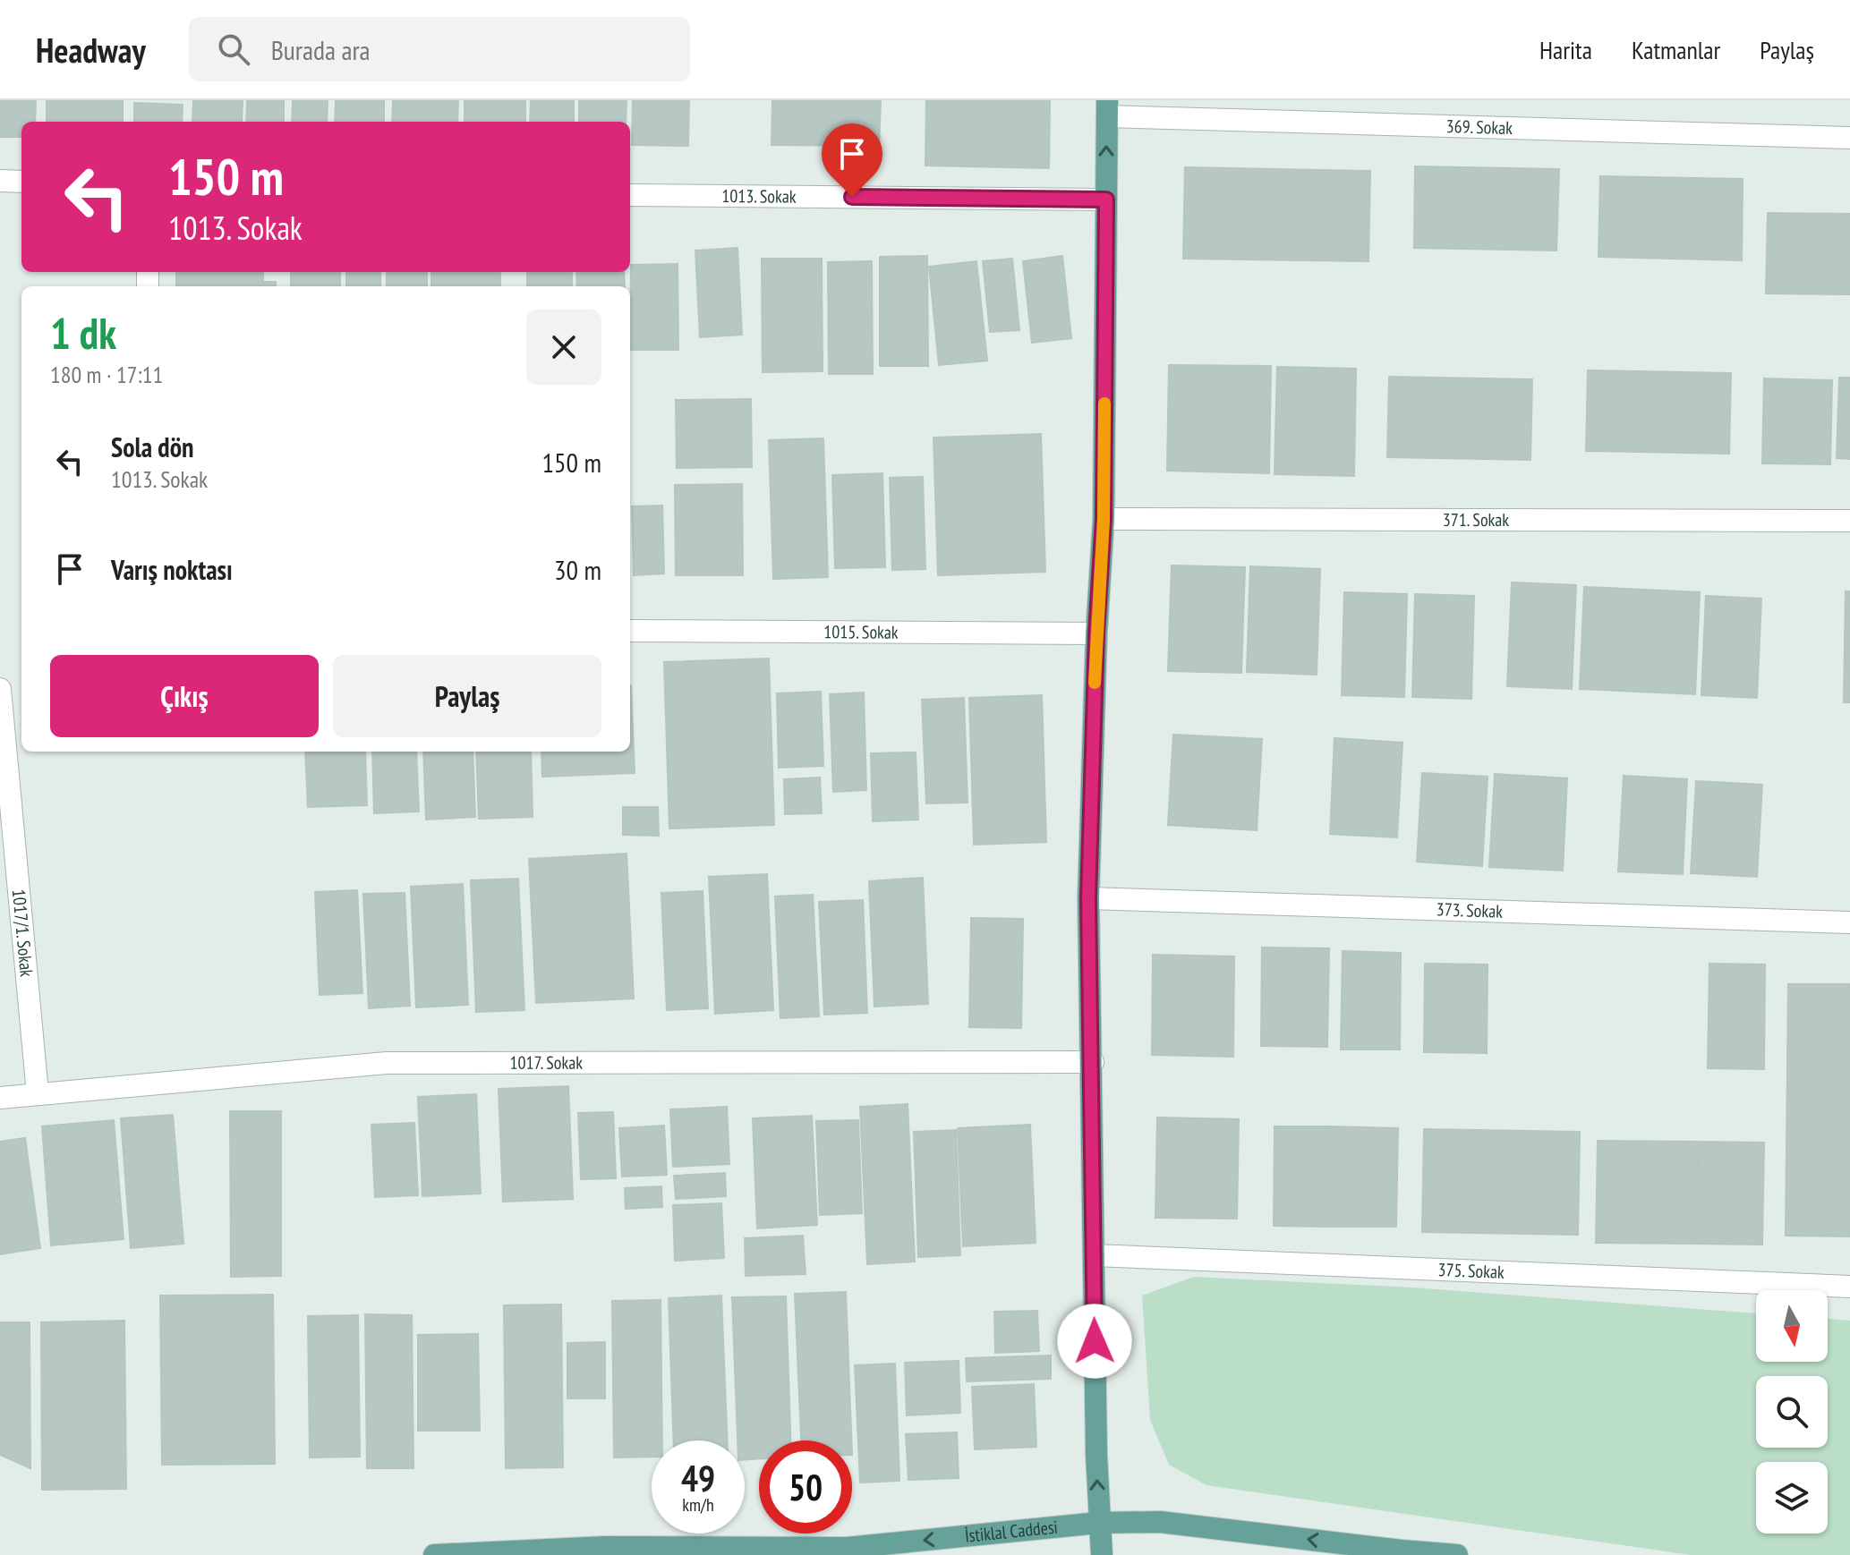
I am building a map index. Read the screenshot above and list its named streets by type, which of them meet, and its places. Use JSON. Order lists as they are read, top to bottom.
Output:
{
  "streets": {
    "main road": ["İstiklal Caddesi"],
    "street": [
      "369. Sokak",
      "1013. Sokak",
      "371. Sokak",
      "1015. Sokak",
      "373. Sokak",
      "1017/1. Sokak",
      "1017. Sokak",
      "375. Sokak"
    ]
  },
  "crossings": [
    ["1017/1. Sokak", "1017. Sokak"]
  ],
  "one_way": ["İstiklal Caddesi"],
  "north": "bottom",
  "page": {
    "header": "Headway",
    "search": "Burada ara",
    "nav": ["Harita", "Katmanlar", "Paylaş"],
    "turn": ["150 m", "1013. Sokak"],
    "heading": ["1 dk", "180 m · 17:11"],
    "list": [
      {
        "name": "Sola dön",
        "note": "1013. Sokak",
        "value": "150 m"
      },
      {
        "name": "Varış noktası",
        "value": "30 m"
      }
    ],
    "buttons": ["Çıkış", "Paylaş"],
    "speed": "49 km/h",
    "limit": "50"
  }
}
